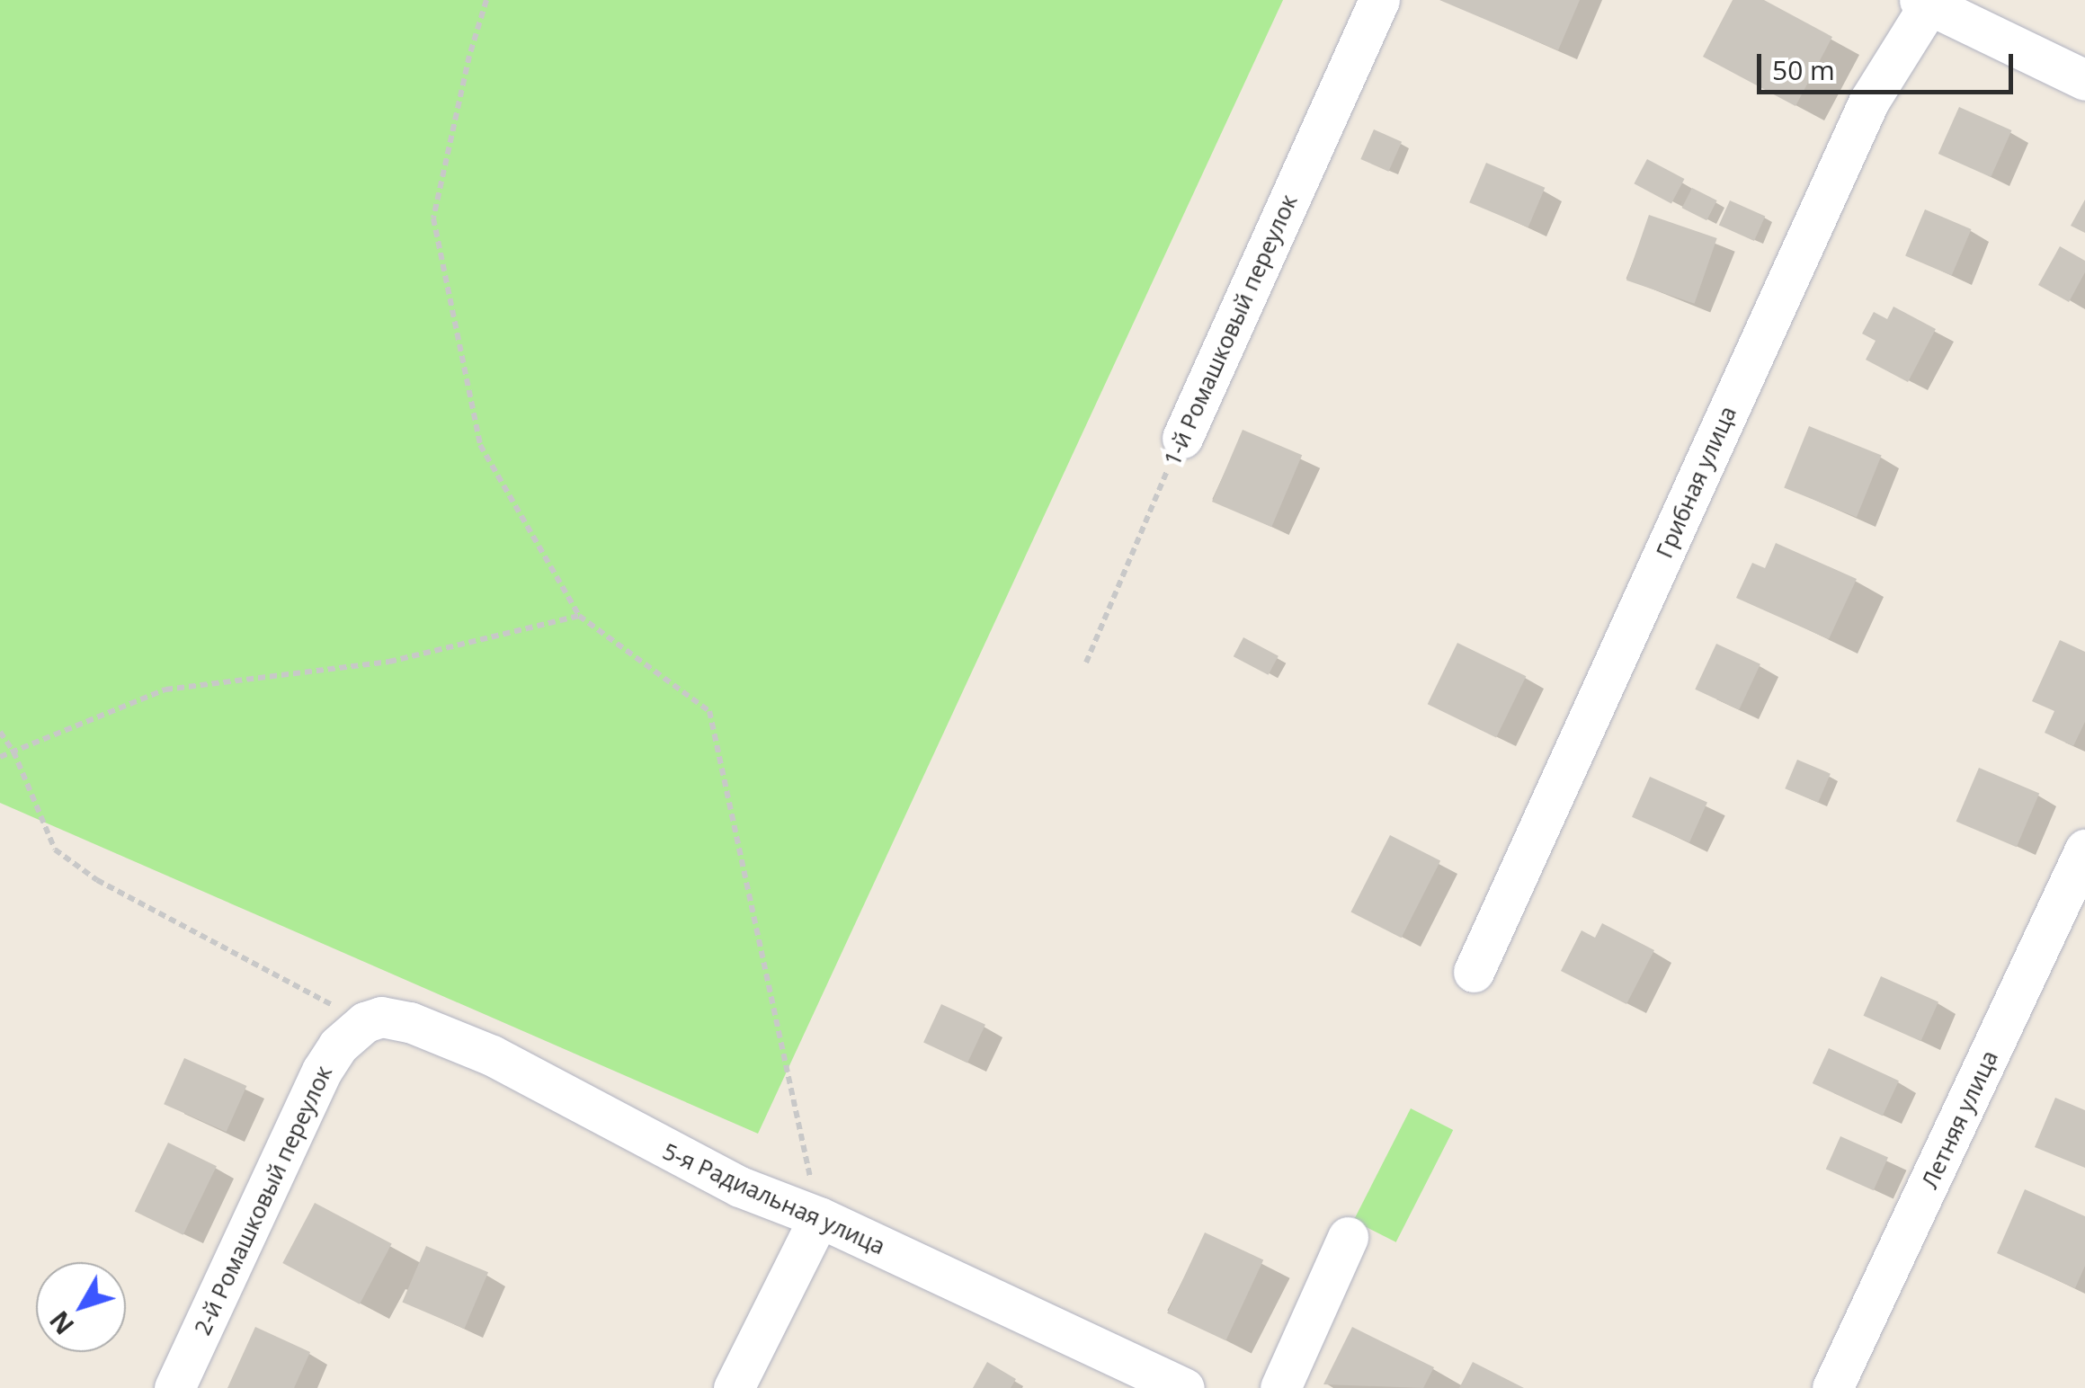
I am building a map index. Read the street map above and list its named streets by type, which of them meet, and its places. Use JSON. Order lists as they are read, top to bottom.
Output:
{
  "streets": {
    "street": [
      "1-й Ромашковый переулок",
      "Грибная улица",
      "Летняя улица",
      "5-я Радиальная улица",
      "2-й Ромашковый переулок"
    ]
  },
  "crossings": [
    ["5-я Радиальная улица", "2-й Ромашковый переулок"]
  ],
  "scale_bar": "50 m",
  "north": "bottom left"
}
